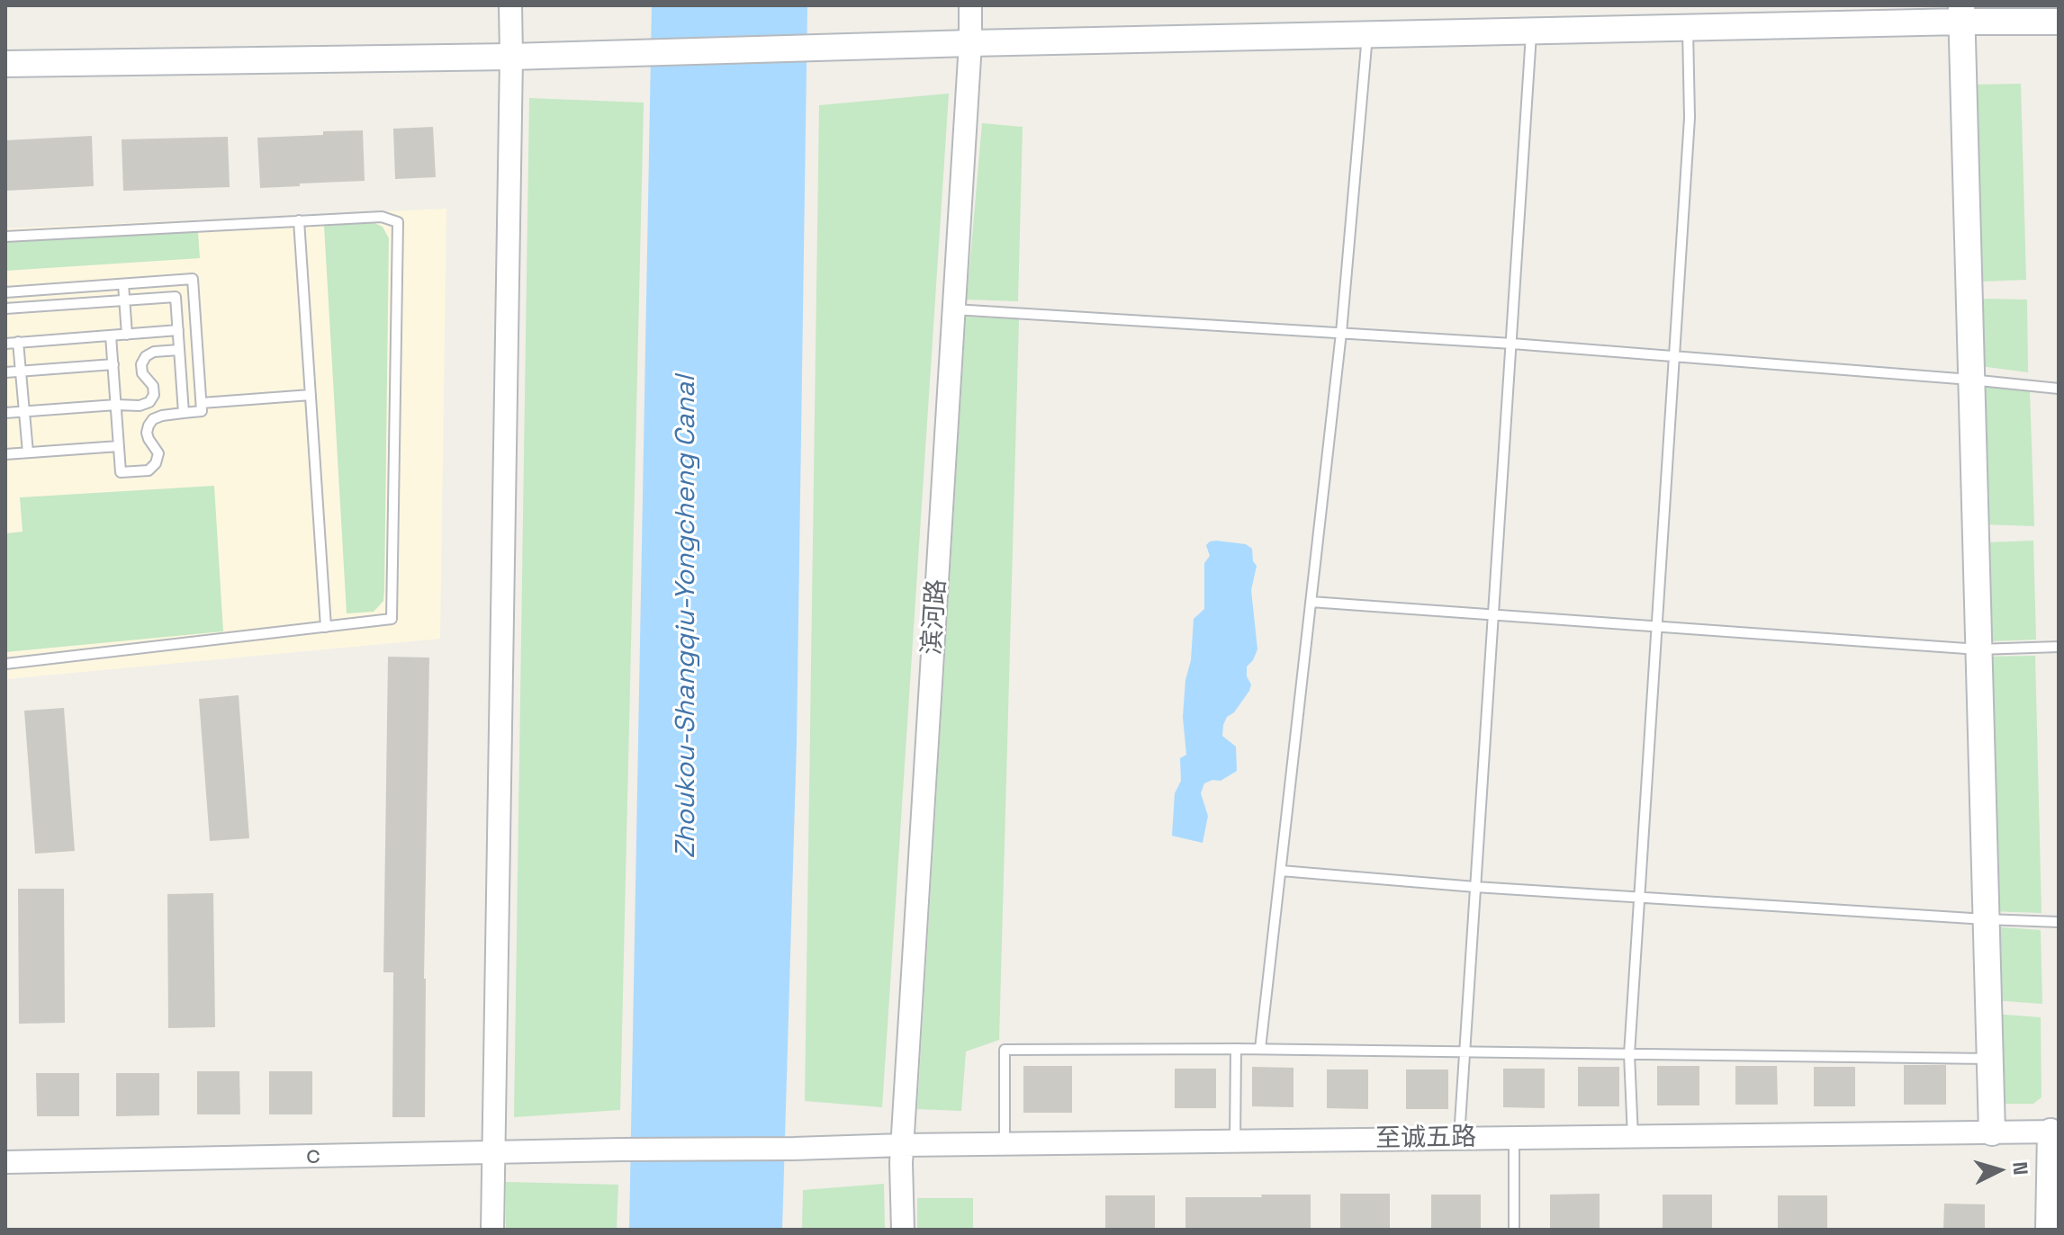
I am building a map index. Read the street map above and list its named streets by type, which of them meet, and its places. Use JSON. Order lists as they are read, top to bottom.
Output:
{
  "streets": {
    "street": ["滨河路", "至诚五路", "c"]
  },
  "crossings": [
    ["滨河路", "至诚五路"],
    ["至诚五路", "c"]
  ],
  "water": ["Zhoukou-Shangqiu-Yongcheng Canal"],
  "north": "right"
}
